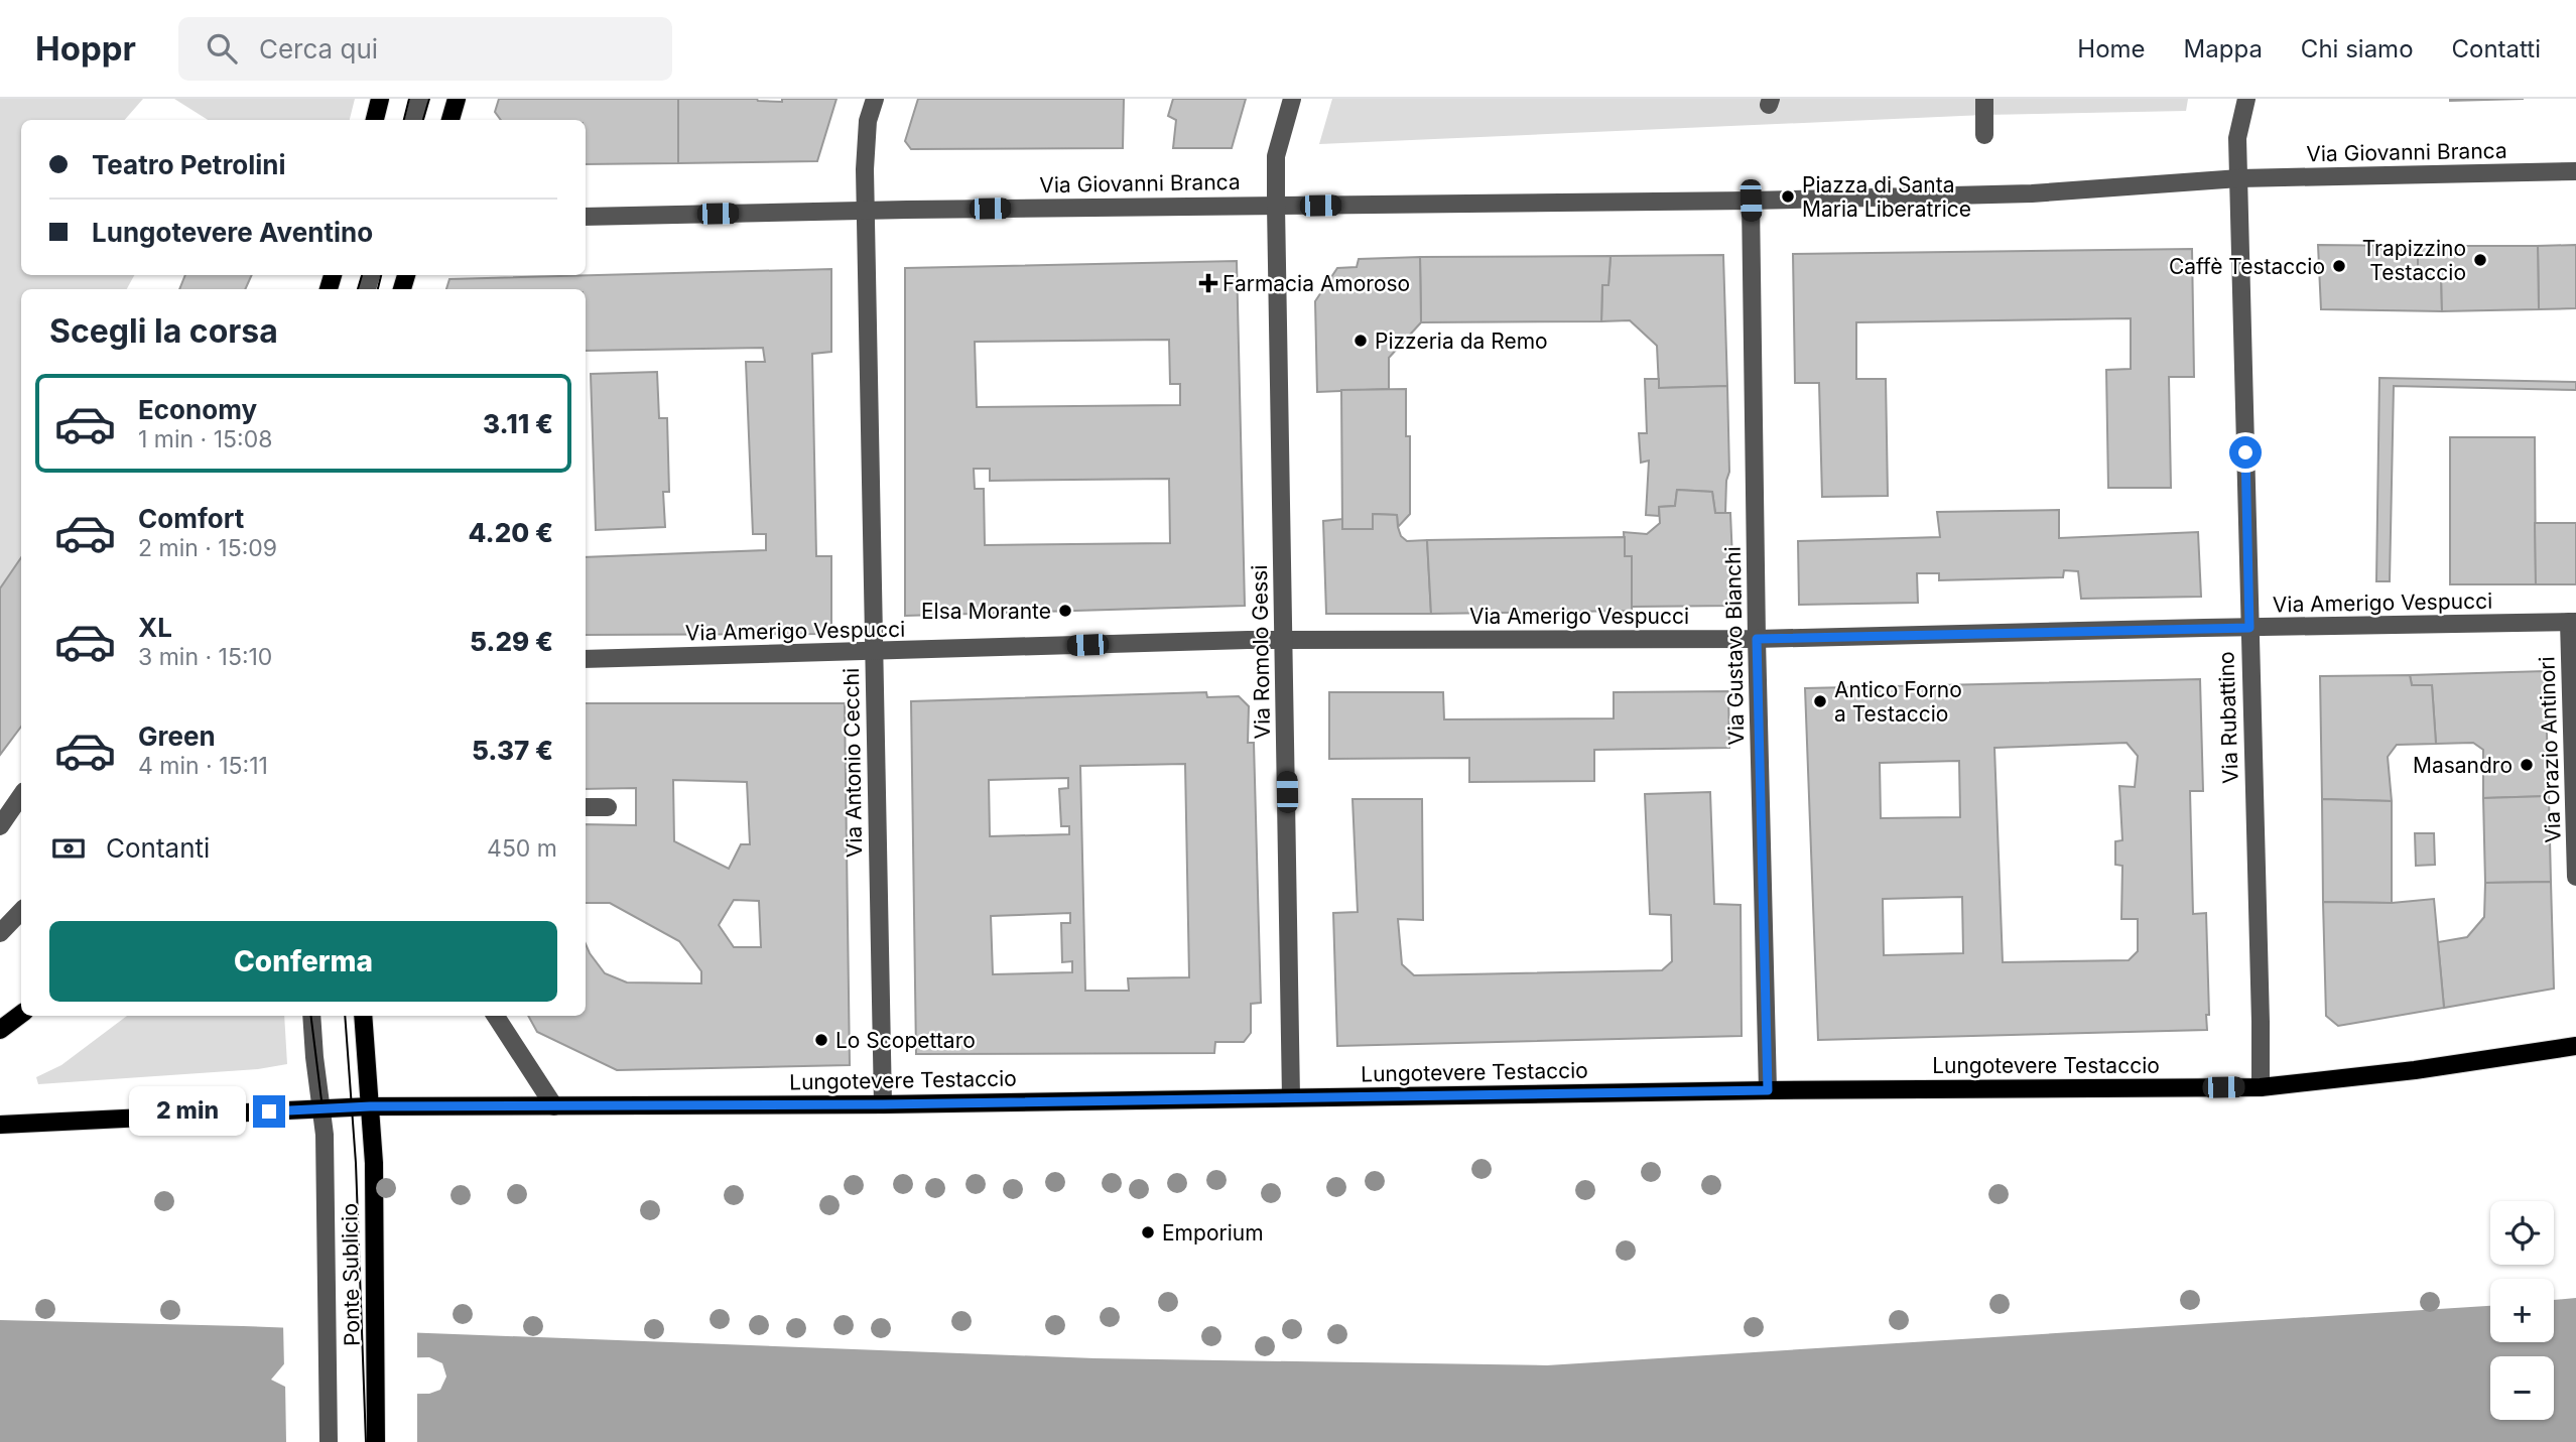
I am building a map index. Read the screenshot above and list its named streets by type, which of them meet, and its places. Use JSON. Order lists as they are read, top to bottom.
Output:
{
  "streets": {
    "main road": ["Lungotevere Testaccio", "Ponte Sublicio"],
    "street": [
      "Via Giovanni Branca",
      "Via Amerigo Vespucci",
      "Via Gustavo Bianchi",
      "Via Romolo Gessi",
      "Via Rubattino",
      "Via Orazio Antinori",
      "Via Antonio Cecchi"
    ]
  },
  "crossings": [
    ["Via Giovanni Branca", "Via Romolo Gessi"],
    ["Via Giovanni Branca", "Via Rubattino"],
    ["Via Giovanni Branca", "Via Antonio Cecchi"],
    ["Via Amerigo Vespucci", "Via Gustavo Bianchi"],
    ["Via Amerigo Vespucci", "Via Romolo Gessi"],
    ["Via Amerigo Vespucci", "Via Rubattino"],
    ["Via Amerigo Vespucci", "Via Orazio Antinori"],
    ["Via Amerigo Vespucci", "Via Antonio Cecchi"],
    ["Via Gustavo Bianchi", "Lungotevere Testaccio"],
    ["Via Romolo Gessi", "Lungotevere Testaccio"],
    ["Via Rubattino", "Lungotevere Testaccio"],
    ["Via Antonio Cecchi", "Lungotevere Testaccio"],
    ["Lungotevere Testaccio", "Ponte Sublicio"]
  ],
  "places": {
    "other": [
      "Piazza di Santa Maria Liberatrice",
      "Trapizzino Testaccio",
      "Caffè Testaccio",
      "Pizzeria da Remo",
      "Elsa Morante",
      "Antico Forno a Testaccio",
      "Masandro",
      "Lo Scopettaro",
      "Emporium"
    ],
    "health": ["Farmacia Amoroso"]
  },
  "page": {
    "header": "Hoppr",
    "search": "Cerca qui",
    "nav": [
      "Home",
      "Mappa",
      "Chi siamo",
      "Contatti"
    ],
    "banner": ["Teatro Petrolini", "Lungotevere Aventino"],
    "heading": "Scegli la corsa",
    "list": [
      {
        "name": "Economy",
        "note": "1 min · 15:08",
        "value": "3.11 €"
      },
      {
        "name": "Comfort",
        "note": "2 min · 15:09",
        "value": "4.20 €"
      },
      {
        "name": "XL",
        "note": "3 min · 15:10",
        "value": "5.29 €"
      },
      {
        "name": "Green",
        "note": "4 min · 15:11",
        "value": "5.37 €"
      }
    ],
    "pay": ["Contanti", "450 m"],
    "buttons": "Conferma",
    "bubble": "2 min",
    "map_buttons": ["+", "−"]
  }
}
